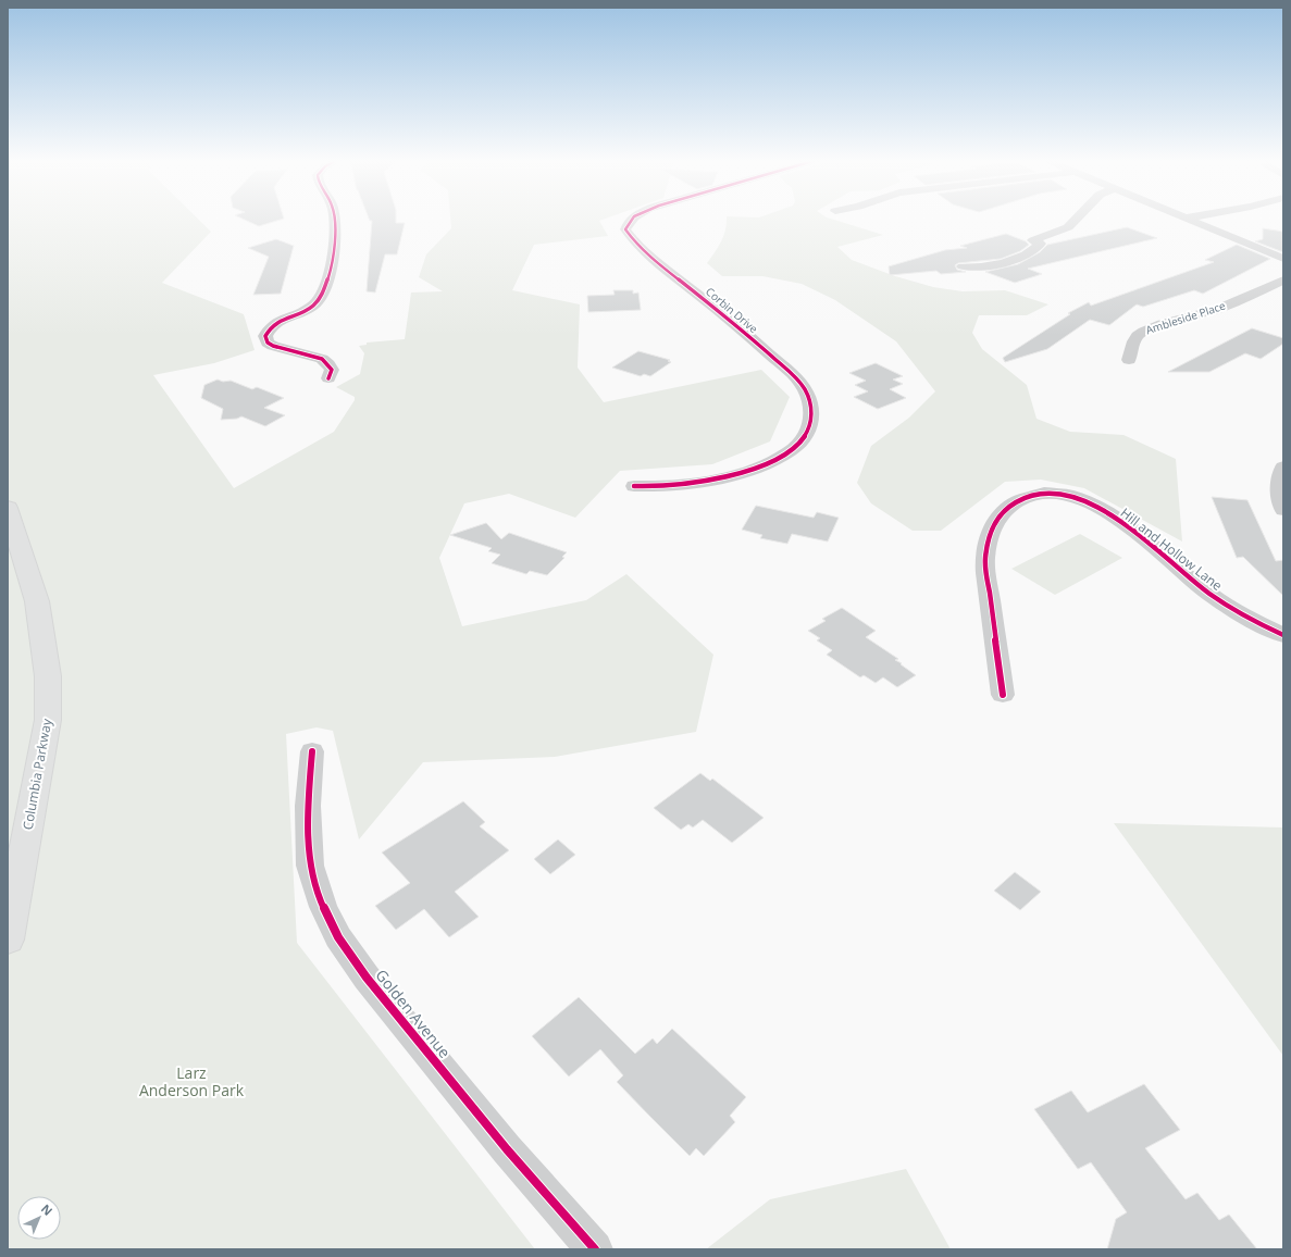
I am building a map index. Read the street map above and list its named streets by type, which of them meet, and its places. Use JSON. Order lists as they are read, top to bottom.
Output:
{
  "streets": {
    "highway": ["Columbia Parkway"],
    "street": [
      "Corbin Drive",
      "Ambleside Place",
      "Hill and Hollow Lane",
      "Golden Avenue"
    ]
  },
  "parks": ["Larz Anderson Park"],
  "north": "top right"
}
